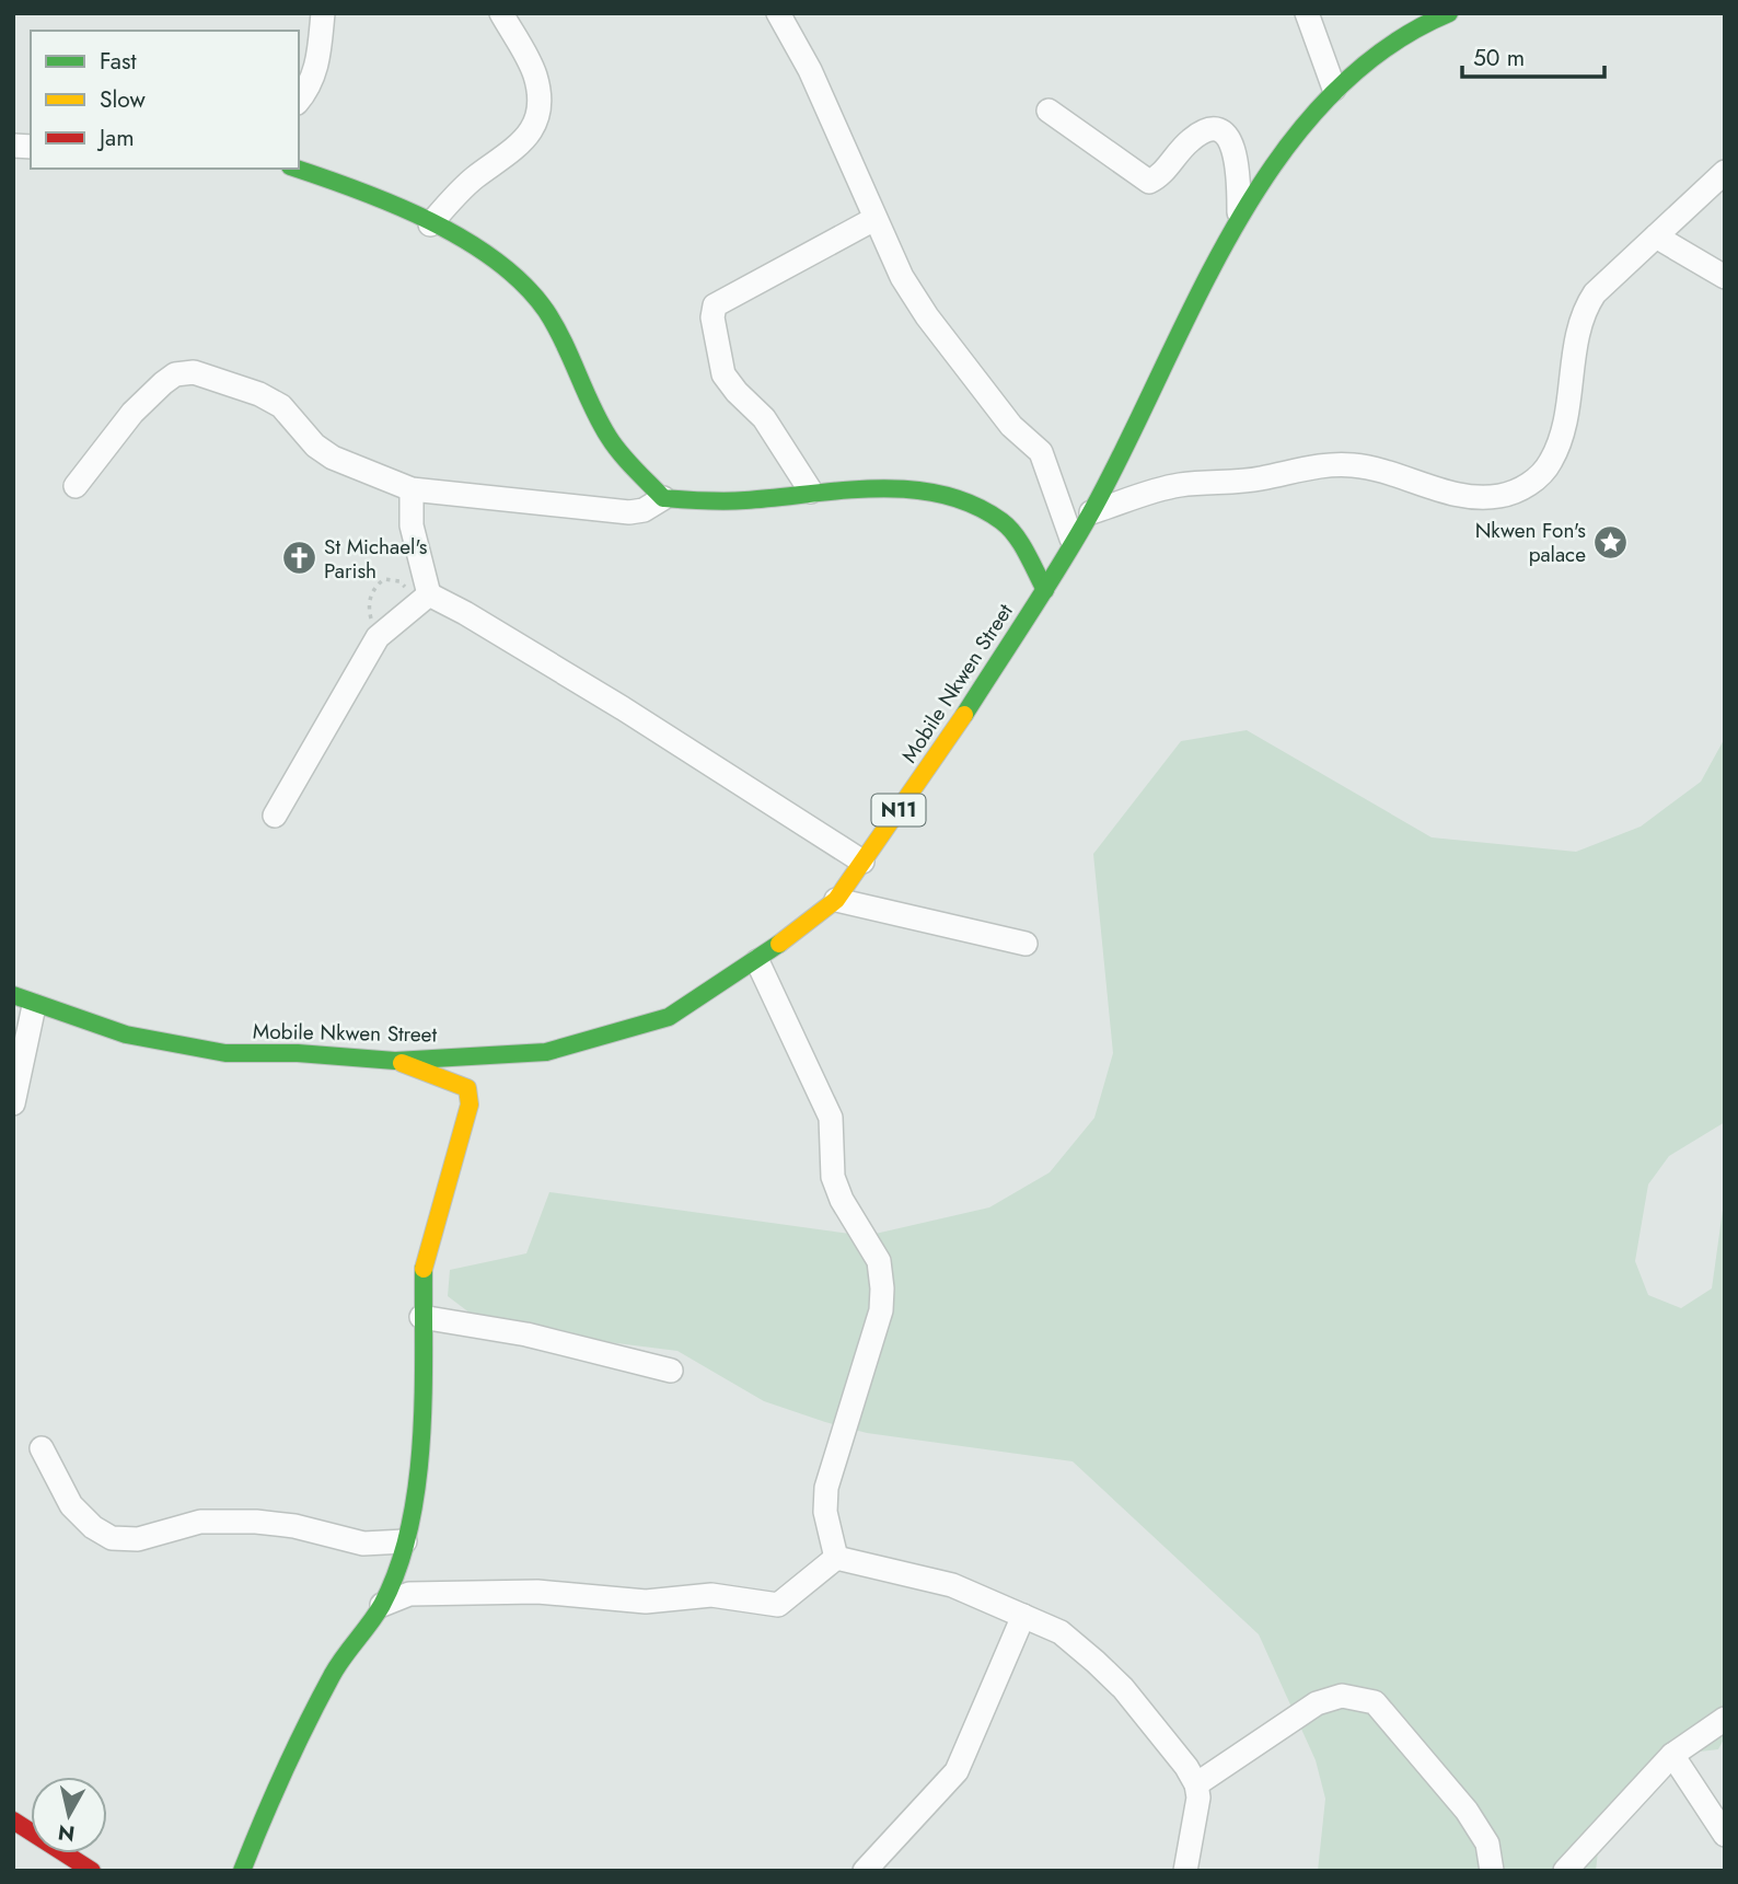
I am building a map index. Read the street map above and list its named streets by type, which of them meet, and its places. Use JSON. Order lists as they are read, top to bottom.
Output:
{
  "streets": {
    "main road": ["Mobile Nkwen Street", "N11"]
  },
  "places": {
    "place": ["Nkwen Fon's palace"],
    "church": ["St Michael's Parish"]
  },
  "legend": ["Fast", "Slow", "Jam"],
  "scale_bar": "50 m",
  "north": "bottom"
}
